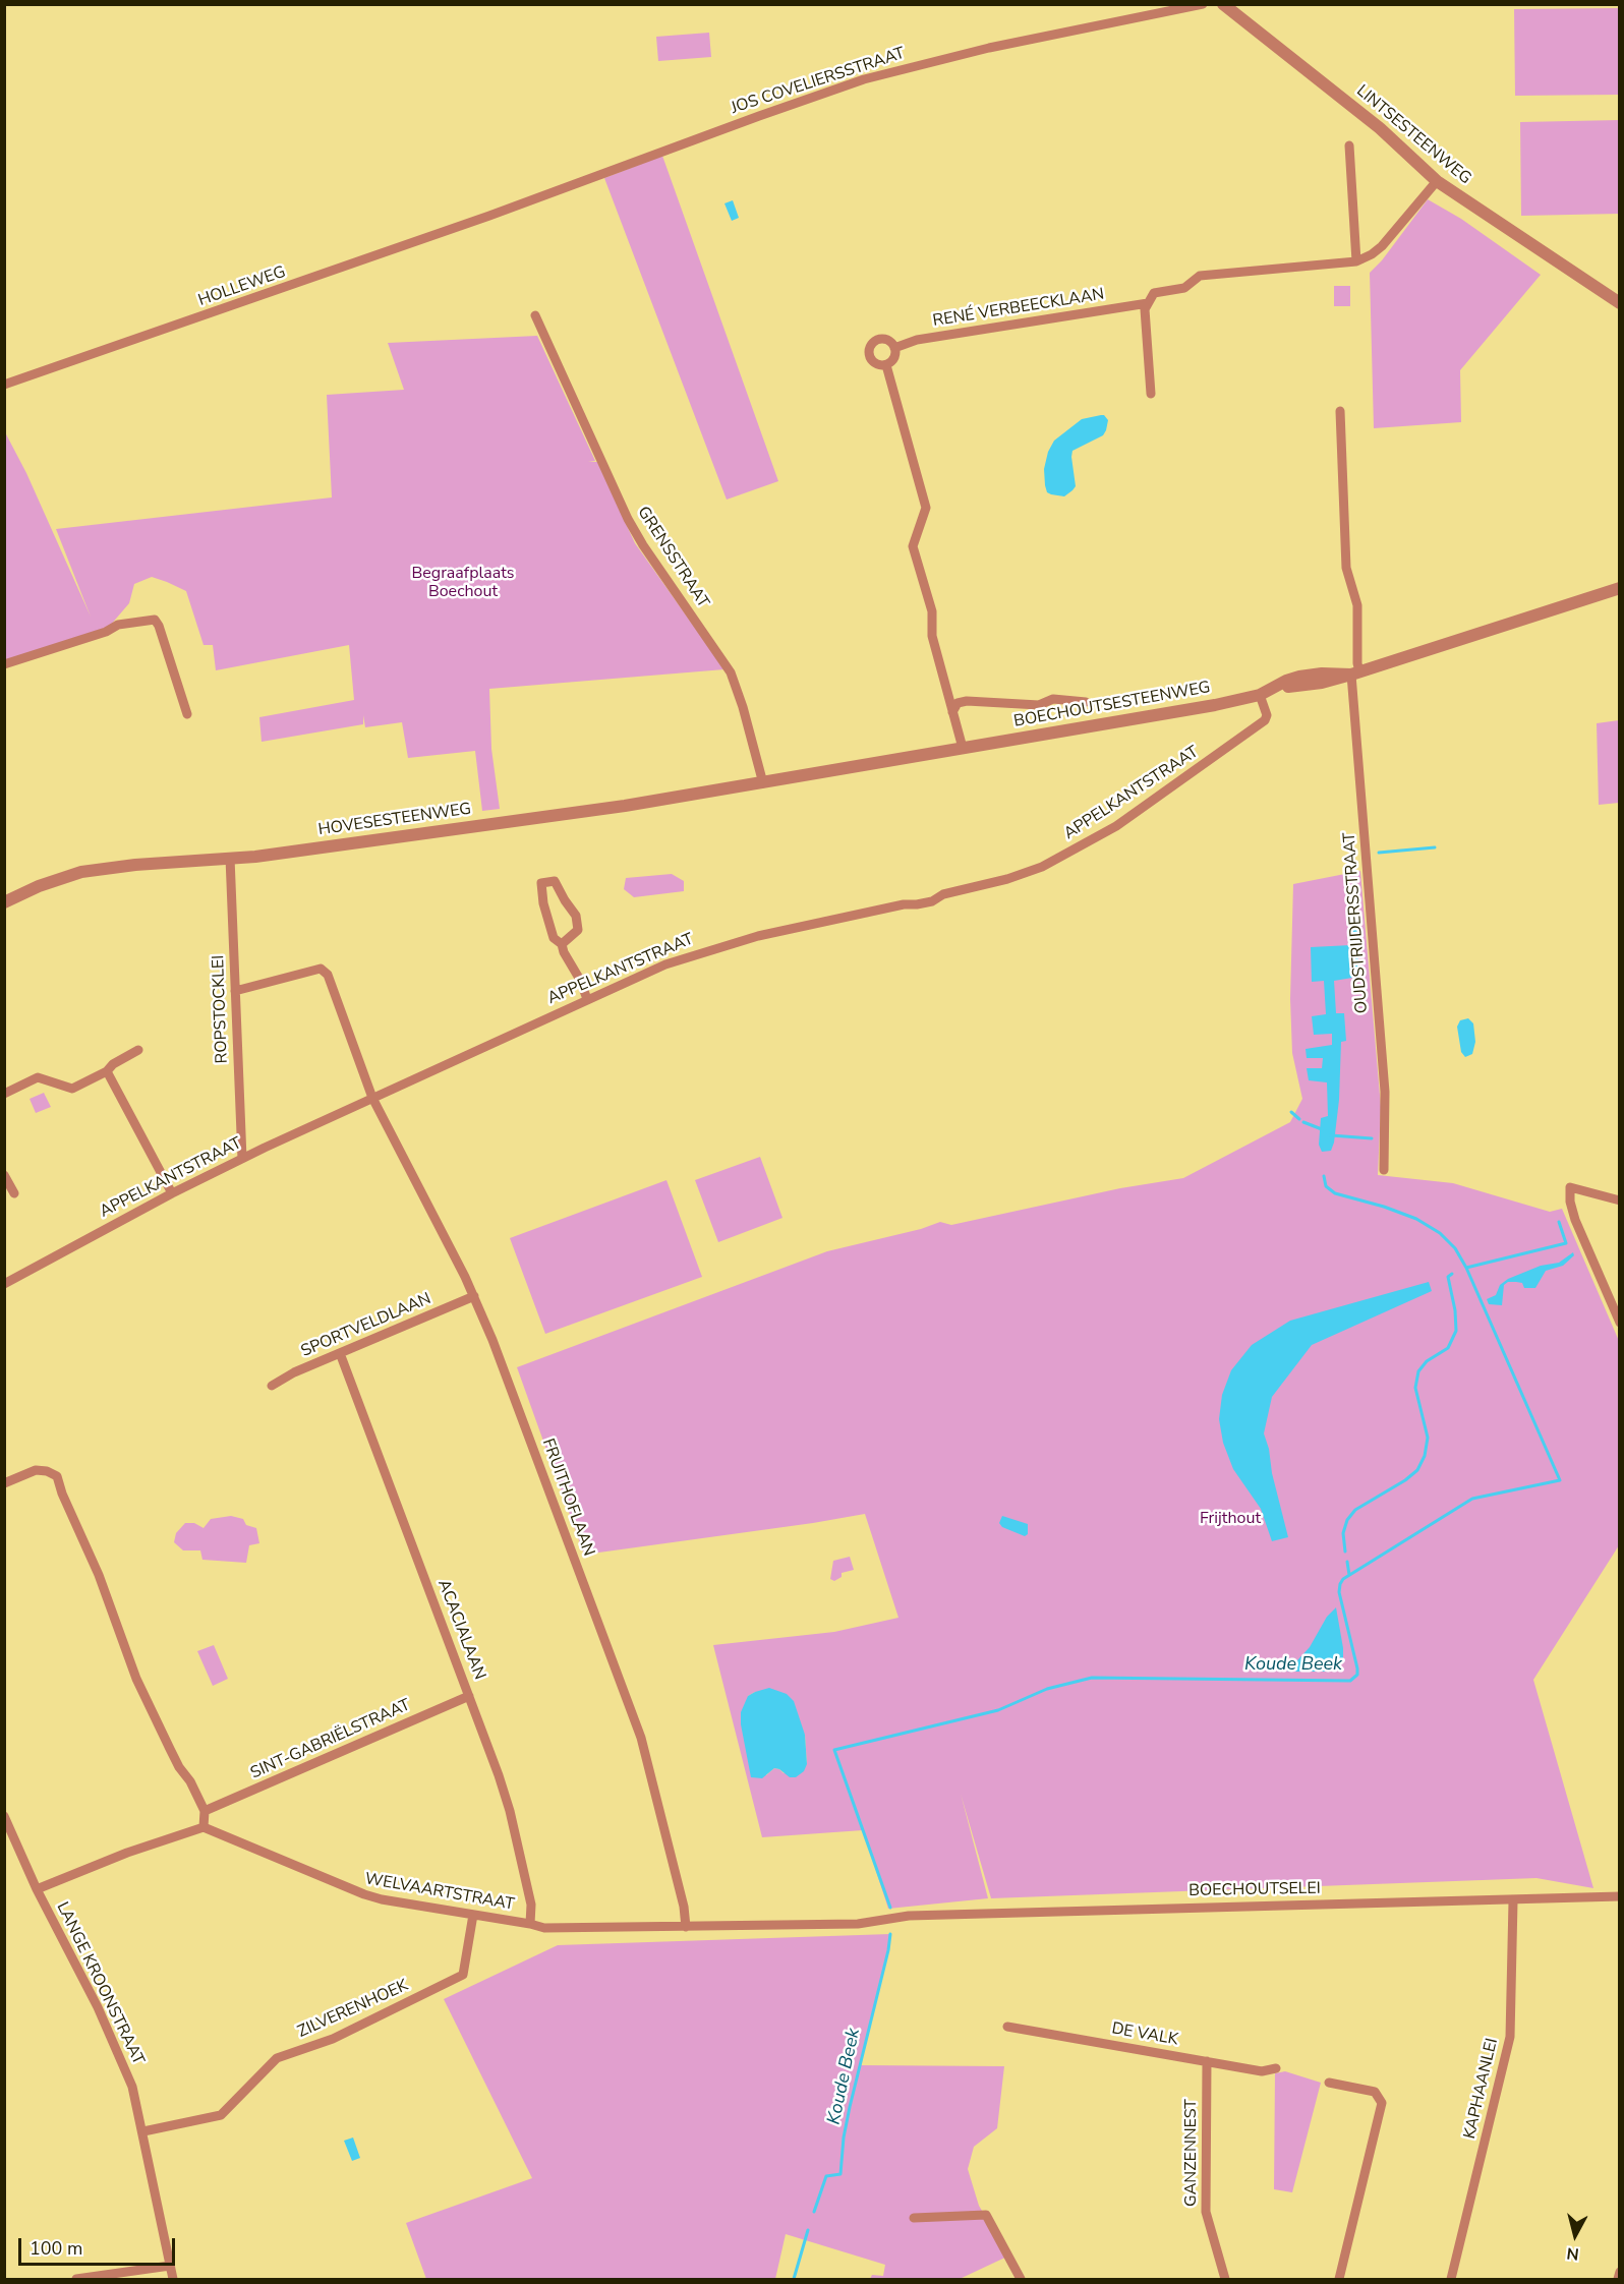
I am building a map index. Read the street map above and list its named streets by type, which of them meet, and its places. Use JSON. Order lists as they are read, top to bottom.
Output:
{
  "streets": {
    "street": [
      "JOS COVELIERSSTRAAT",
      "LINTSESTEENWEG",
      "HOLLEWEG",
      "RENÉ VERBEECKLAAN",
      "GRENSSTRAAT",
      "BOECHOUTSESTEENWEG",
      "APPELKANTSTRAAT",
      "HOVESESTEENWEG",
      "OUDSTRIJDERSSTRAAT",
      "ROPSTOCKLEI",
      "SPORTVELDLAAN",
      "FRUITHOFLAAN",
      "ACACIALAAN",
      "SINT-GABRIËLSTRAAT",
      "BOECHOUTSELEI",
      "WELVAARTSTRAAT",
      "LANGE KROONSTRAAT",
      "ZILVERENHOEK",
      "DE VALK",
      "KAPHAANLEI",
      "GANZENNEST"
    ]
  },
  "crossings": [
    ["JOS COVELIERSSTRAAT", "HOLLEWEG"],
    ["LINTSESTEENWEG", "RENÉ VERBEECKLAAN"],
    ["GRENSSTRAAT", "HOVESESTEENWEG"],
    ["BOECHOUTSESTEENWEG", "APPELKANTSTRAAT"],
    ["BOECHOUTSESTEENWEG", "HOVESESTEENWEG"],
    ["BOECHOUTSESTEENWEG", "OUDSTRIJDERSSTRAAT"],
    ["APPELKANTSTRAAT", "ROPSTOCKLEI"],
    ["APPELKANTSTRAAT", "FRUITHOFLAAN"],
    ["HOVESESTEENWEG", "ROPSTOCKLEI"],
    ["ROPSTOCKLEI", "FRUITHOFLAAN"],
    ["SPORTVELDLAAN", "FRUITHOFLAAN"],
    ["SPORTVELDLAAN", "ACACIALAAN"],
    ["FRUITHOFLAAN", "WELVAARTSTRAAT"],
    ["ACACIALAAN", "SINT-GABRIËLSTRAAT"],
    ["ACACIALAAN", "WELVAARTSTRAAT"],
    ["BOECHOUTSELEI", "WELVAARTSTRAAT"],
    ["BOECHOUTSELEI", "KAPHAANLEI"],
    ["WELVAARTSTRAAT", "ZILVERENHOEK"],
    ["LANGE KROONSTRAAT", "ZILVERENHOEK"],
    ["DE VALK", "GANZENNEST"]
  ],
  "water": ["Koude Beek"],
  "parks": ["Begraafplaats Boechout", "Frijthout"],
  "scale_bar": "100 m",
  "north": "bottom"
}
